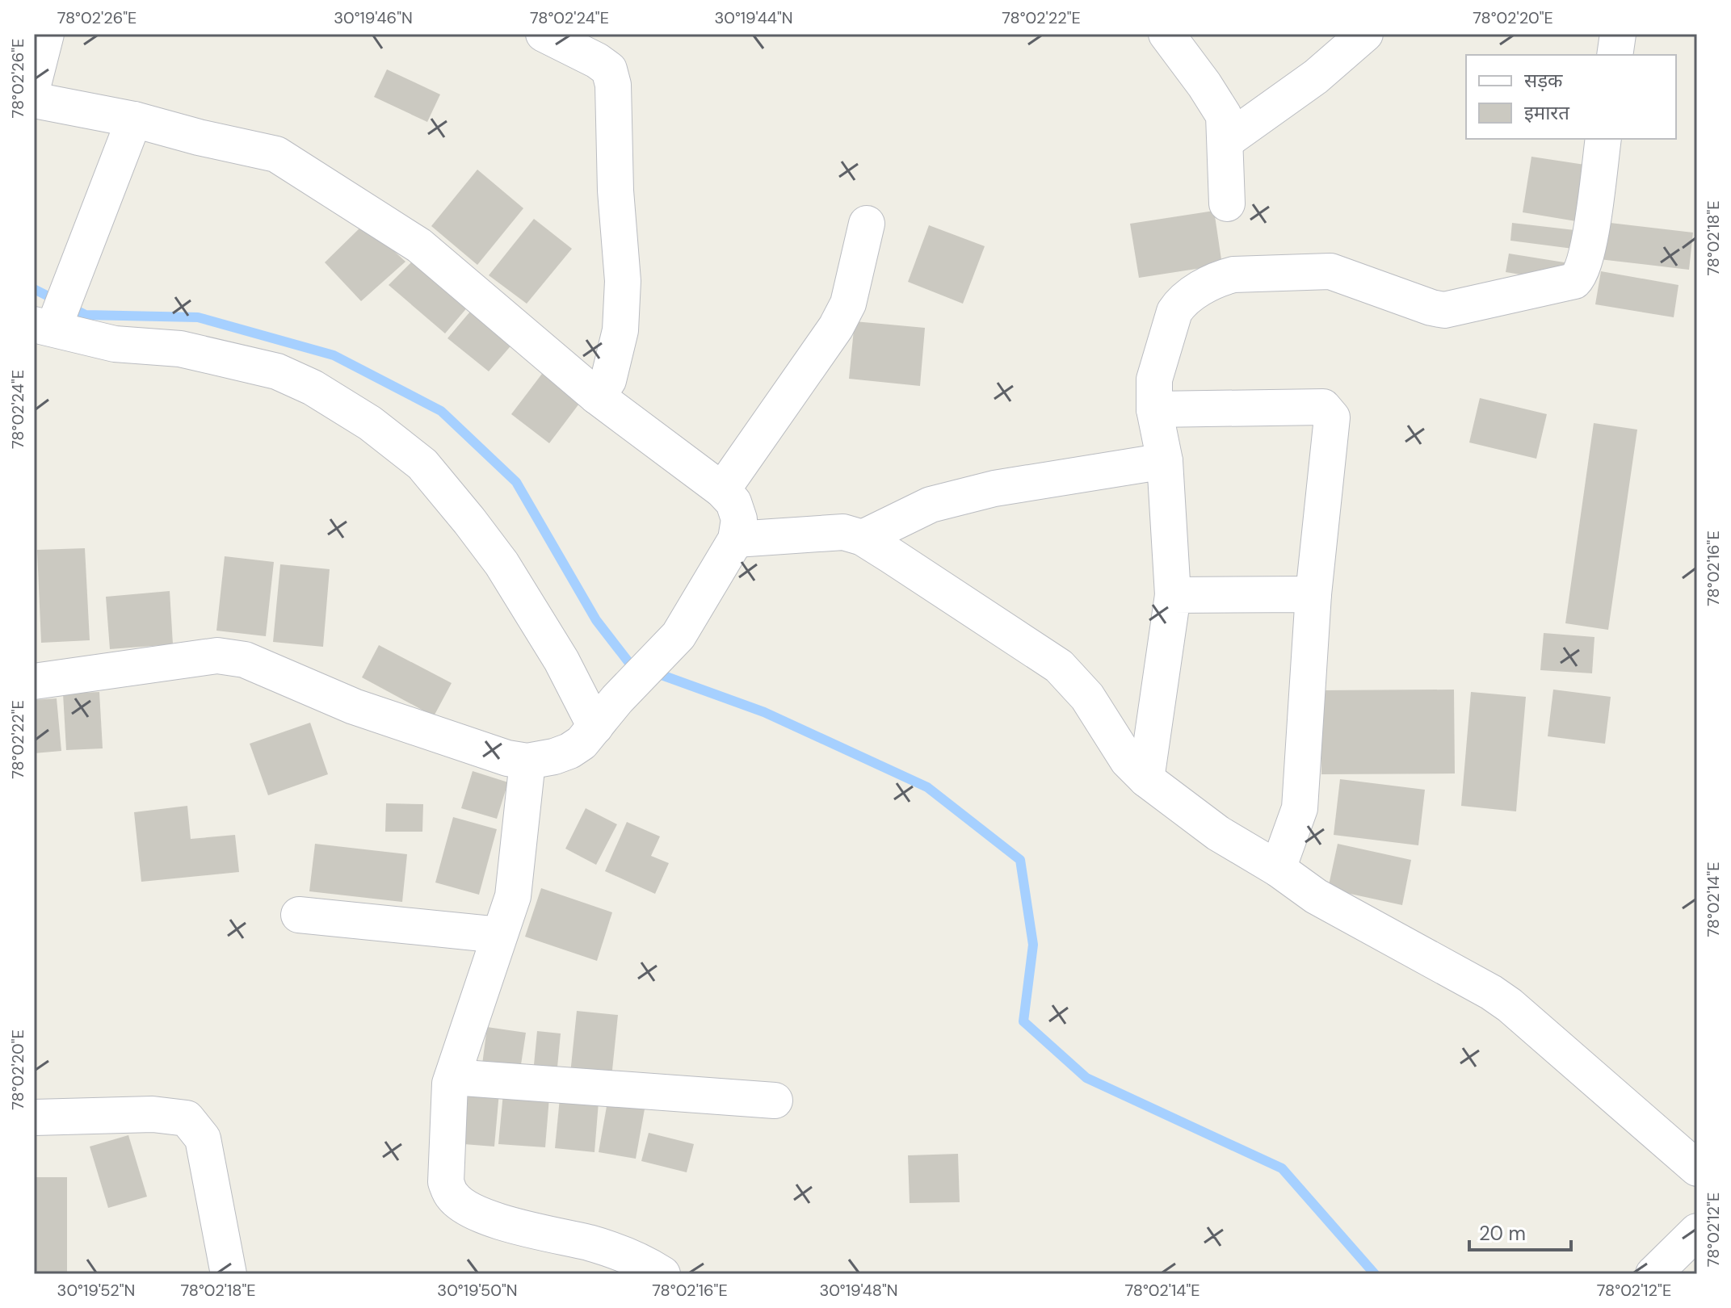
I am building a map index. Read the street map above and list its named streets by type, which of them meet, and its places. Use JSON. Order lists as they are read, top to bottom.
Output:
{
  "legend": ["सड़क", "इमारत"],
  "scale_bar": "20 m",
  "coordinates": [
    "78°02'26\"E",
    "30°19'46\"N",
    "78°02'24\"E",
    "30°19'44\"N",
    "78°02'22\"E",
    "78°02'20\"E",
    "78°02'18\"E",
    "78°02'16\"E",
    "78°02'14\"E",
    "78°02'12\"E",
    "30°19'52\"N",
    "30°19'50\"N",
    "30°19'48\"N"
  ]
}
